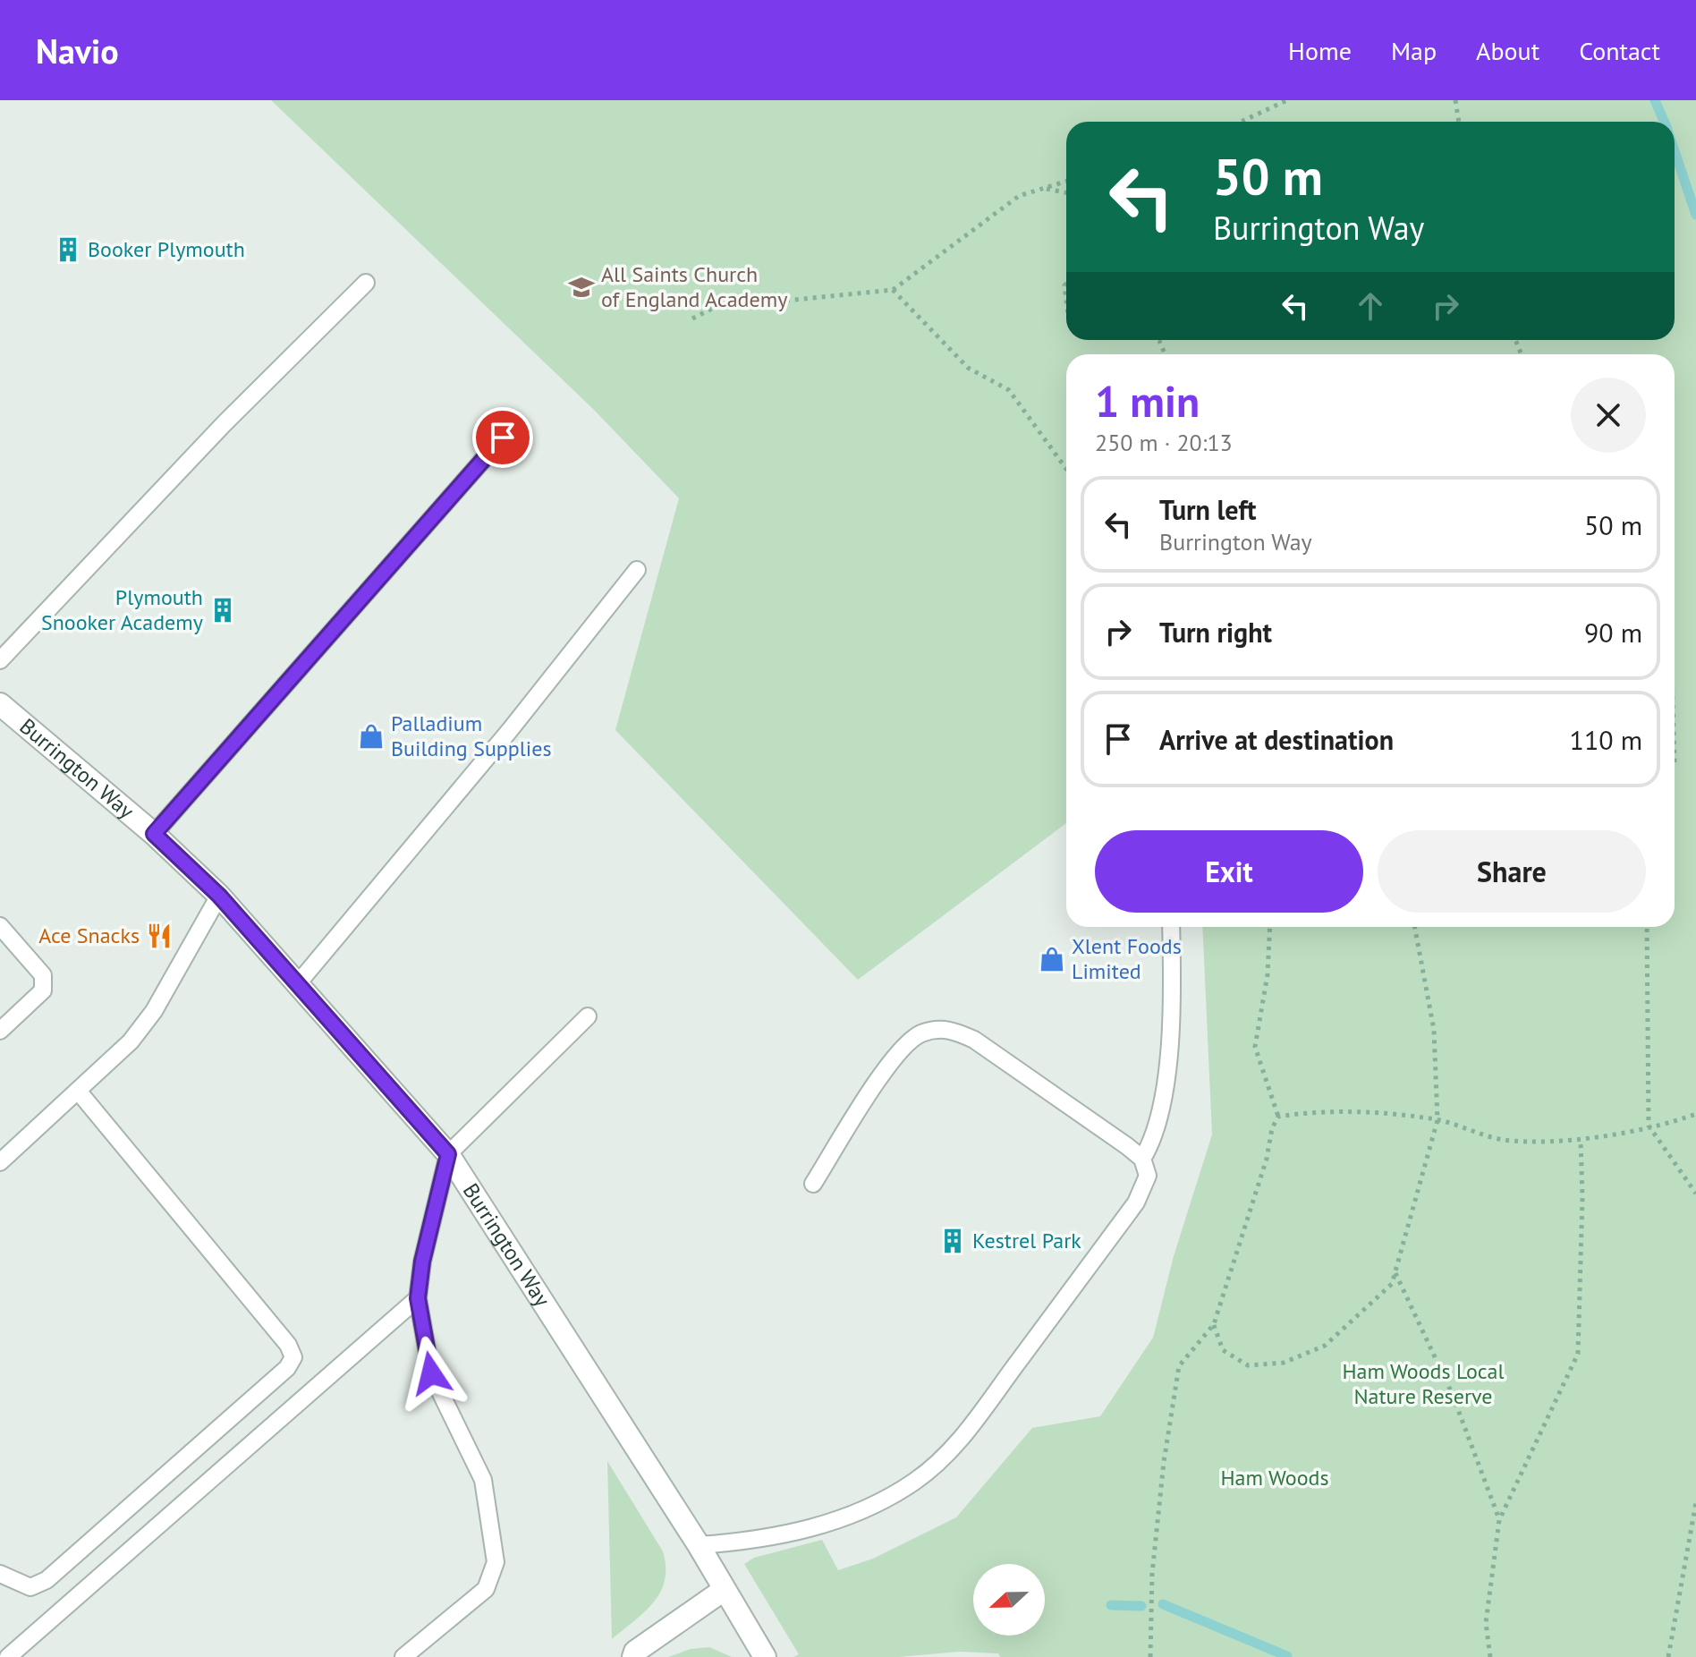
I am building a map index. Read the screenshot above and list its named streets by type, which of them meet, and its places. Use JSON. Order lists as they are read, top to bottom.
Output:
{
  "streets": {
    "street": ["Burrington Way"]
  },
  "parks": ["Ham Woods Local Nature Reserve", "Ham Woods"],
  "places": {
    "building": ["Booker Plymouth", "Plymouth Snooker Academy", "Kestrel Park"],
    "school or university": ["All Saints Church of England Academy"],
    "shop": ["Palladium Building Supplies", "Xlent Foods Limited"],
    "restaurant": ["Ace Snacks"]
  },
  "north": "left",
  "page": {
    "header": "Navio",
    "nav": [
      "Home",
      "Map",
      "About",
      "Contact"
    ],
    "turn": ["50 m", "Burrington Way"],
    "heading": ["1 min", "250 m · 20:13"],
    "list": [
      {
        "name": "Turn left",
        "note": "Burrington Way",
        "value": "50 m"
      },
      {
        "name": "Turn right",
        "value": "90 m"
      },
      {
        "name": "Arrive at destination",
        "value": "110 m"
      }
    ],
    "buttons": ["Exit", "Share"]
  }
}
